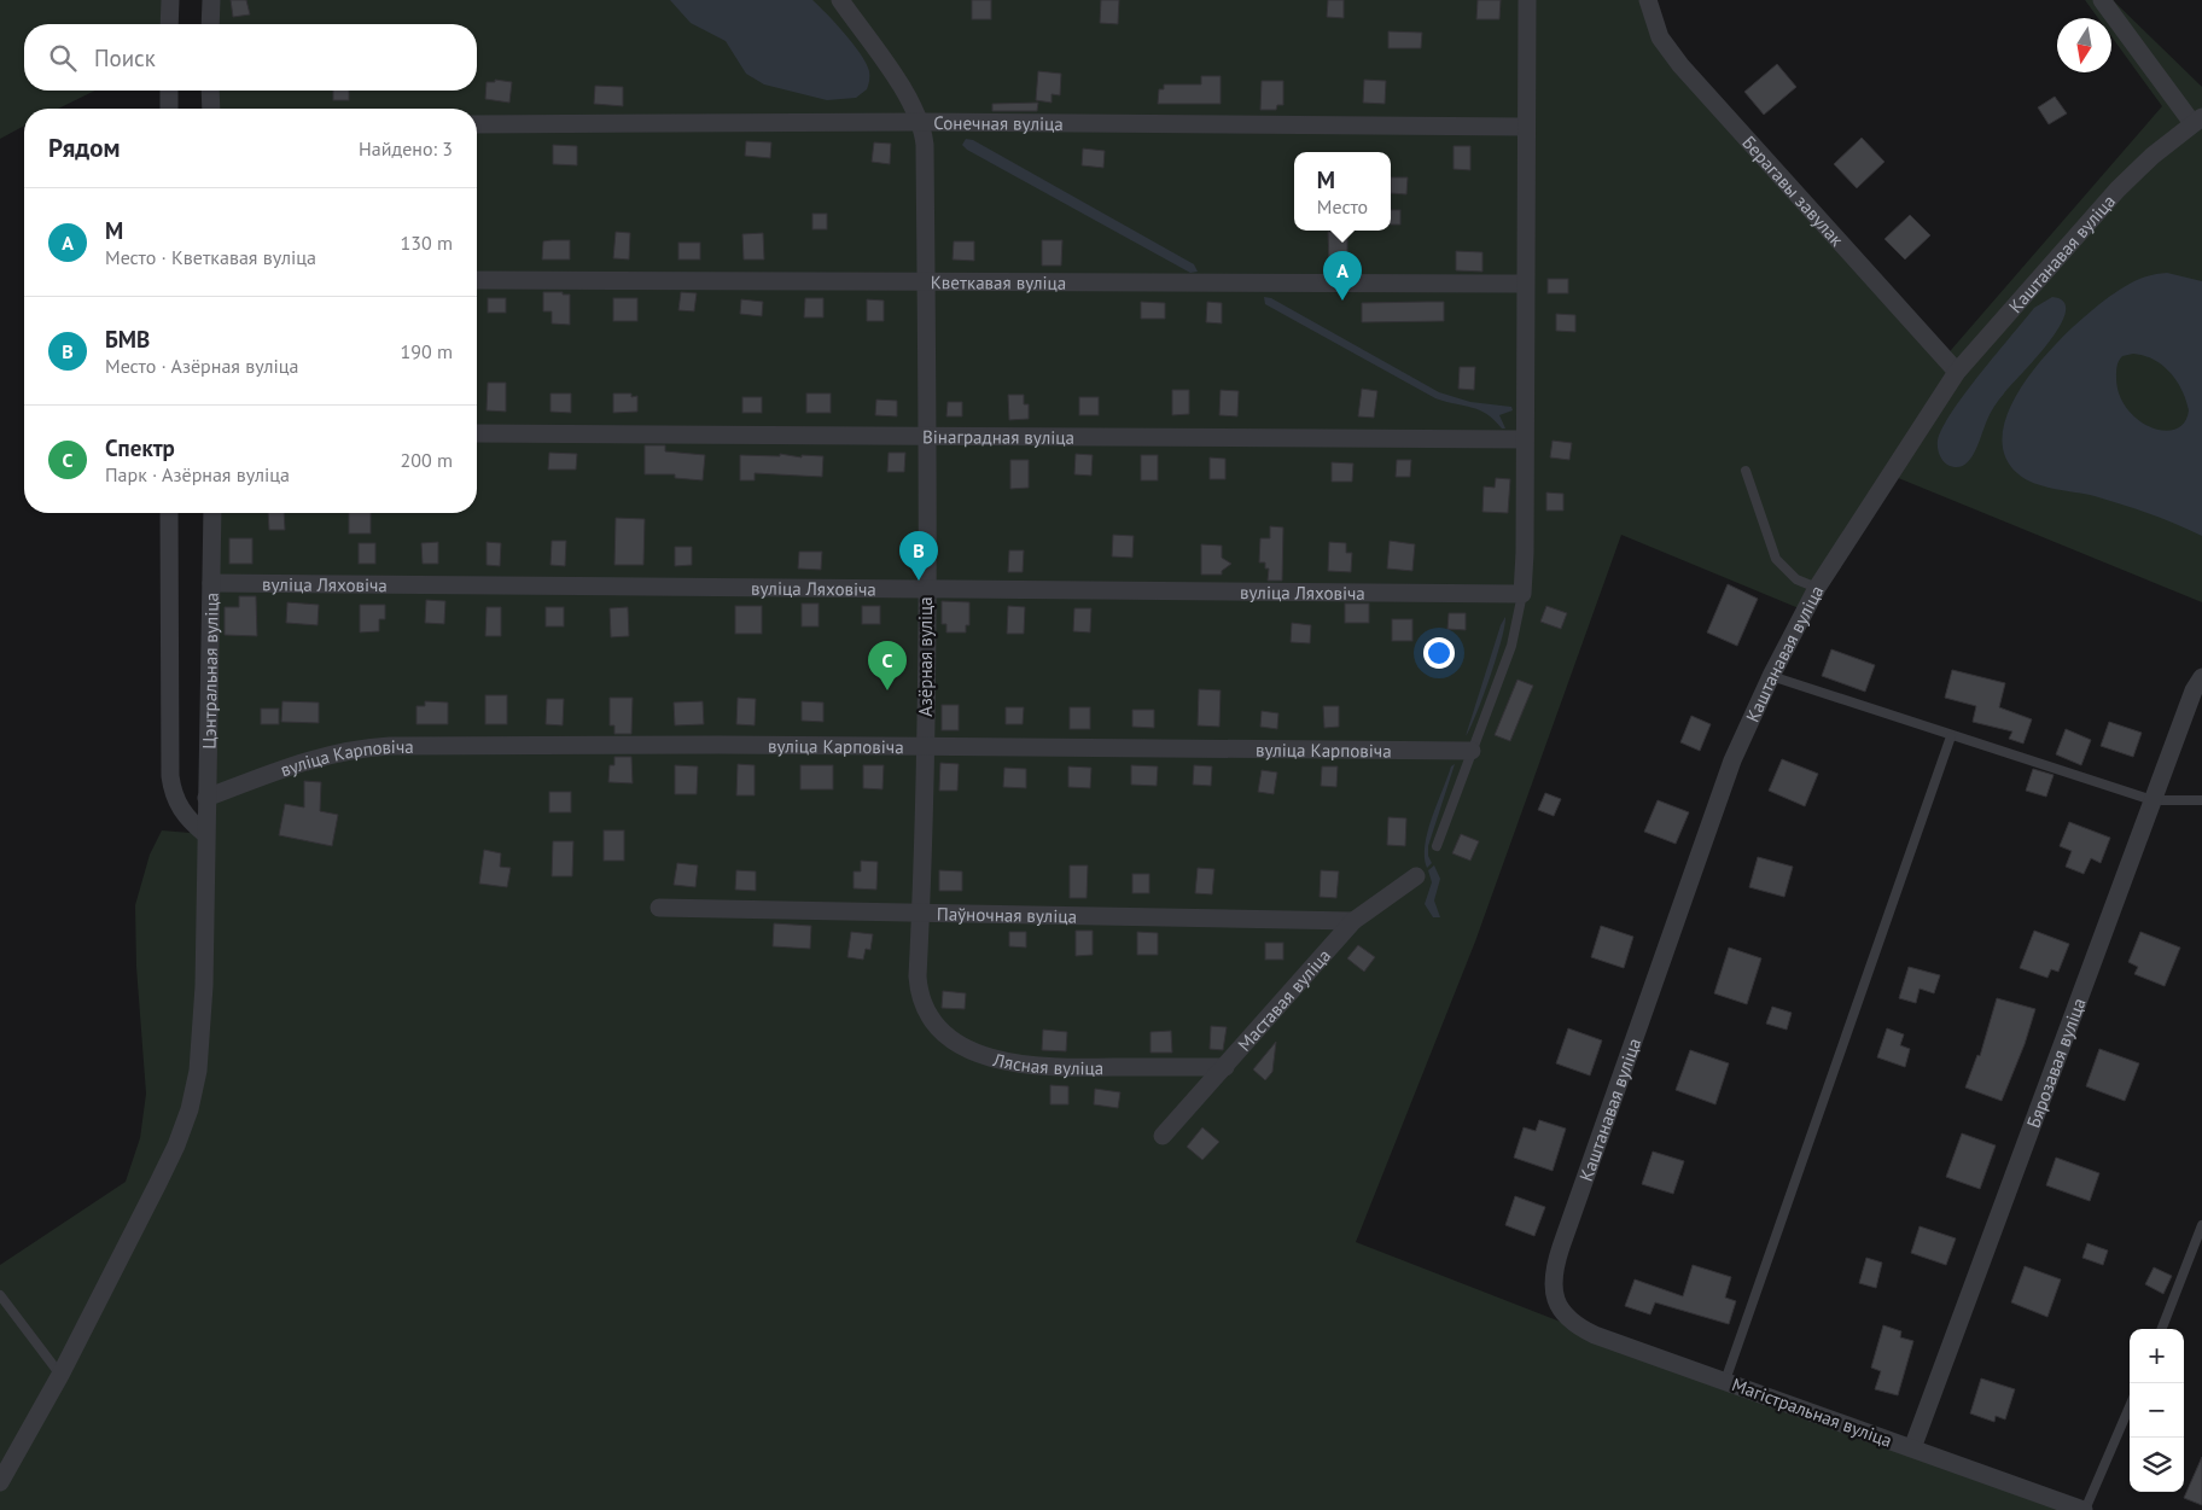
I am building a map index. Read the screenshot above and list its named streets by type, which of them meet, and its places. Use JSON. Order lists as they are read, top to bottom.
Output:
{
  "streets": {
    "street": [
      "Сонечная вуліца",
      "Берагавы завулак",
      "Каштанавая вуліца",
      "Кветкавая вуліца",
      "Вінаградная вуліца",
      "вуліца Ляховіча",
      "Азёрная вуліца",
      "Цэнтральная вуліца",
      "вуліца Карповіча",
      "Паўночная вуліца",
      "Маставая вуліца",
      "Лясная вуліца",
      "Бярозавая вуліца",
      "Магістральная вуліца"
    ]
  },
  "crossings": [
    ["Сонечная вуліца", "Азёрная вуліца"],
    ["Берагавы завулак", "Каштанавая вуліца"],
    ["Каштанавая вуліца", "Магістральная вуліца"],
    ["Кветкавая вуліца", "Азёрная вуліца"],
    ["Вінаградная вуліца", "Азёрная вуліца"],
    ["вуліца Ляховіча", "Азёрная вуліца"],
    ["вуліца Ляховіча", "Цэнтральная вуліца"],
    ["Азёрная вуліца", "вуліца Карповіча"],
    ["Азёрная вуліца", "Паўночная вуліца"],
    ["Азёрная вуліца", "Лясная вуліца"],
    ["Цэнтральная вуліца", "вуліца Карповіча"],
    ["Паўночная вуліца", "Маставая вуліца"],
    ["Маставая вуліца", "Лясная вуліца"],
    ["Бярозавая вуліца", "Магістральная вуліца"]
  ],
  "north": "bottom",
  "page": {
    "search": "Поиск",
    "heading": ["Рядом", "Найдено: 3"],
    "popup": ["М", "Место"],
    "list": [
      {
        "mark": "A",
        "name": "М",
        "note": "Место · Кветкавая вуліца",
        "value": "130 m"
      },
      {
        "mark": "B",
        "name": "БМВ",
        "note": "Место · Азёрная вуліца",
        "value": "190 m"
      },
      {
        "mark": "C",
        "name": "Спектр",
        "note": "Парк · Азёрная вуліца",
        "value": "200 m"
      }
    ],
    "pins": ["A", "B", "C"],
    "map_buttons": ["+", "−"]
  }
}
